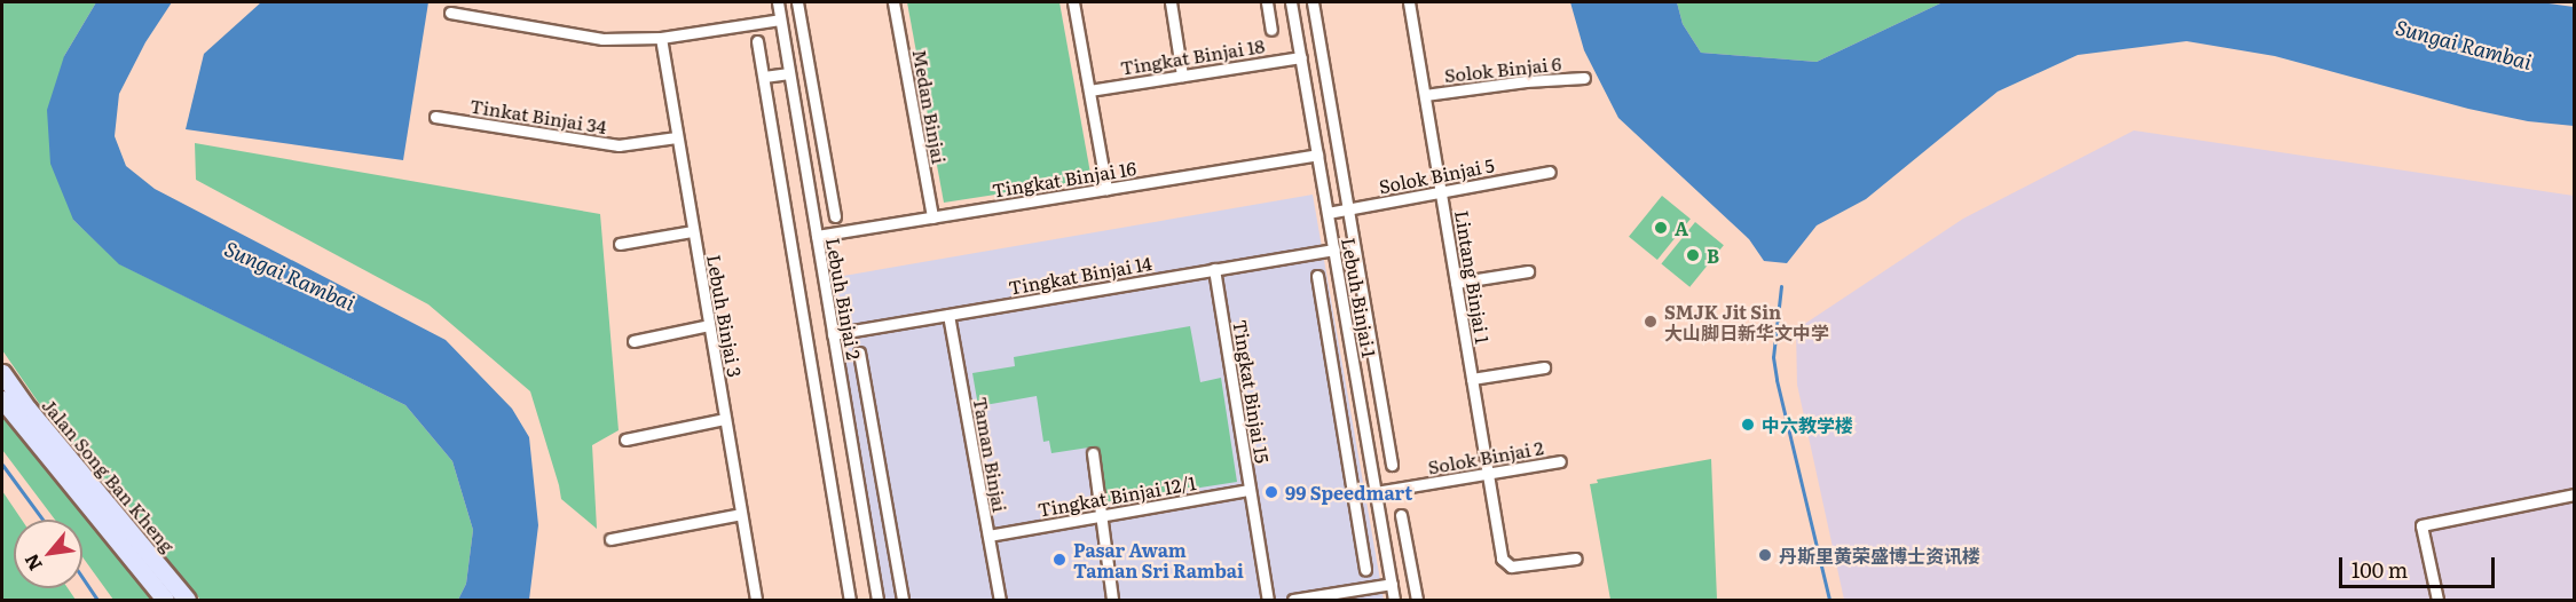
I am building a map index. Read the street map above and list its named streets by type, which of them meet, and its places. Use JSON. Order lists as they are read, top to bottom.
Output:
{
  "streets": {
    "main road": ["Jalan Song Ban Kheng"],
    "street": [
      "Tingkat Binjai 18",
      "Solok Binjai 6",
      "Medan Binjai",
      "Tinkat Binjai 34",
      "Solok Binjai 5",
      "Tingkat Binjai 16",
      "Tingkat Binjai 14",
      "Lintang Binjai 1",
      "Lebuh Binjai 1",
      "Lebuh Binjai 2",
      "Lebuh Binjai 3",
      "Tingkat Binjai 15",
      "Taman Binjai",
      "Solok Binjai 2",
      "Tingkat Binjai 12/1"
    ]
  },
  "crossings": [
    ["Tingkat Binjai 18", "Lebuh Binjai 1"],
    ["Solok Binjai 6", "Lintang Binjai 1"],
    ["Medan Binjai", "Tingkat Binjai 16"],
    ["Tinkat Binjai 34", "Lebuh Binjai 3"],
    ["Solok Binjai 5", "Lintang Binjai 1"],
    ["Solok Binjai 5", "Lebuh Binjai 1"],
    ["Tingkat Binjai 16", "Lebuh Binjai 1"],
    ["Tingkat Binjai 16", "Lebuh Binjai 2"],
    ["Tingkat Binjai 14", "Lebuh Binjai 1"],
    ["Tingkat Binjai 14", "Lebuh Binjai 2"],
    ["Tingkat Binjai 14", "Tingkat Binjai 15"],
    ["Tingkat Binjai 14", "Taman Binjai"],
    ["Lintang Binjai 1", "Solok Binjai 2"],
    ["Lebuh Binjai 1", "Solok Binjai 2"],
    ["Tingkat Binjai 15", "Tingkat Binjai 12/1"],
    ["Taman Binjai", "Tingkat Binjai 12/1"]
  ],
  "water": ["Sungai Rambai"],
  "places": [
    "A",
    "B",
    "SMJK Jit Sin 大山脚日新华文中学",
    "中六教学楼",
    "99 Speedmart",
    "丹斯里黄荣盛博士资讯楼",
    "Pasar Awam Taman Sri Rambai"
  ],
  "scale_bar": "100 m",
  "north": "bottom left"
}
